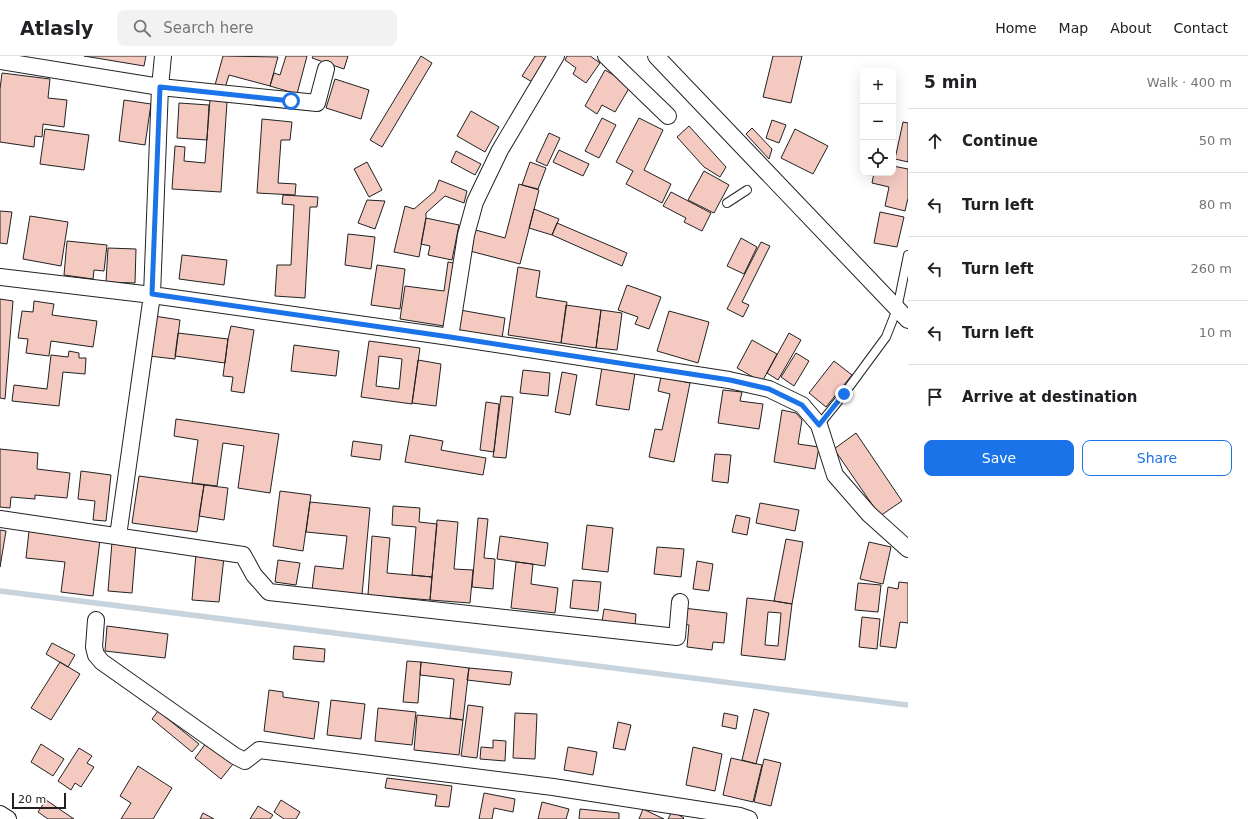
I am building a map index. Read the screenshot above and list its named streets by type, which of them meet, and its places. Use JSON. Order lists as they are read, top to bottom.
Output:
{
  "scale_bar": "20 m",
  "page": {
    "header": "Atlasly",
    "search": "Search here",
    "nav": [
      "Home",
      "Map",
      "About",
      "Contact"
    ],
    "heading": ["5 min", "Walk · 400 m"],
    "map_buttons": ["+", "−"],
    "list": [
      ["Continue", "50 m"],
      ["Turn left", "80 m"],
      ["Turn left", "260 m"],
      ["Turn left", "10 m"],
      "Arrive at destination"
    ],
    "buttons": ["Save", "Share"],
    "scale": "20 m"
  }
}
